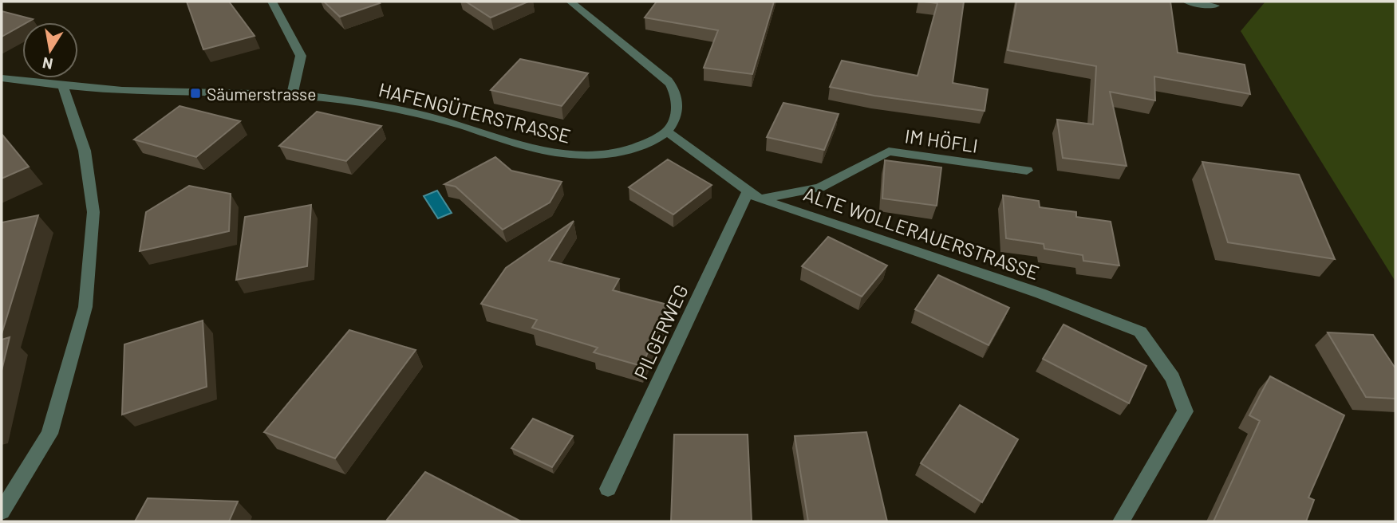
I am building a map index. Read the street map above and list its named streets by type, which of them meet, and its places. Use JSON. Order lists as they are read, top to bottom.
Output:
{
  "streets": {
    "street": [
      "HAFENGÜTERSTRASSE",
      "IM HÖFLI",
      "ALTE WOLLERAUERSTRASSE",
      "PILGERWEG"
    ]
  },
  "crossings": [
    ["HAFENGÜTERSTRASSE", "ALTE WOLLERAUERSTRASSE"],
    ["IM HÖFLI", "ALTE WOLLERAUERSTRASSE"],
    ["IM HÖFLI", "PILGERWEG"],
    ["ALTE WOLLERAUERSTRASSE", "PILGERWEG"]
  ],
  "places": {
    "transit": ["Säumerstrasse"]
  },
  "north": "bottom"
}
